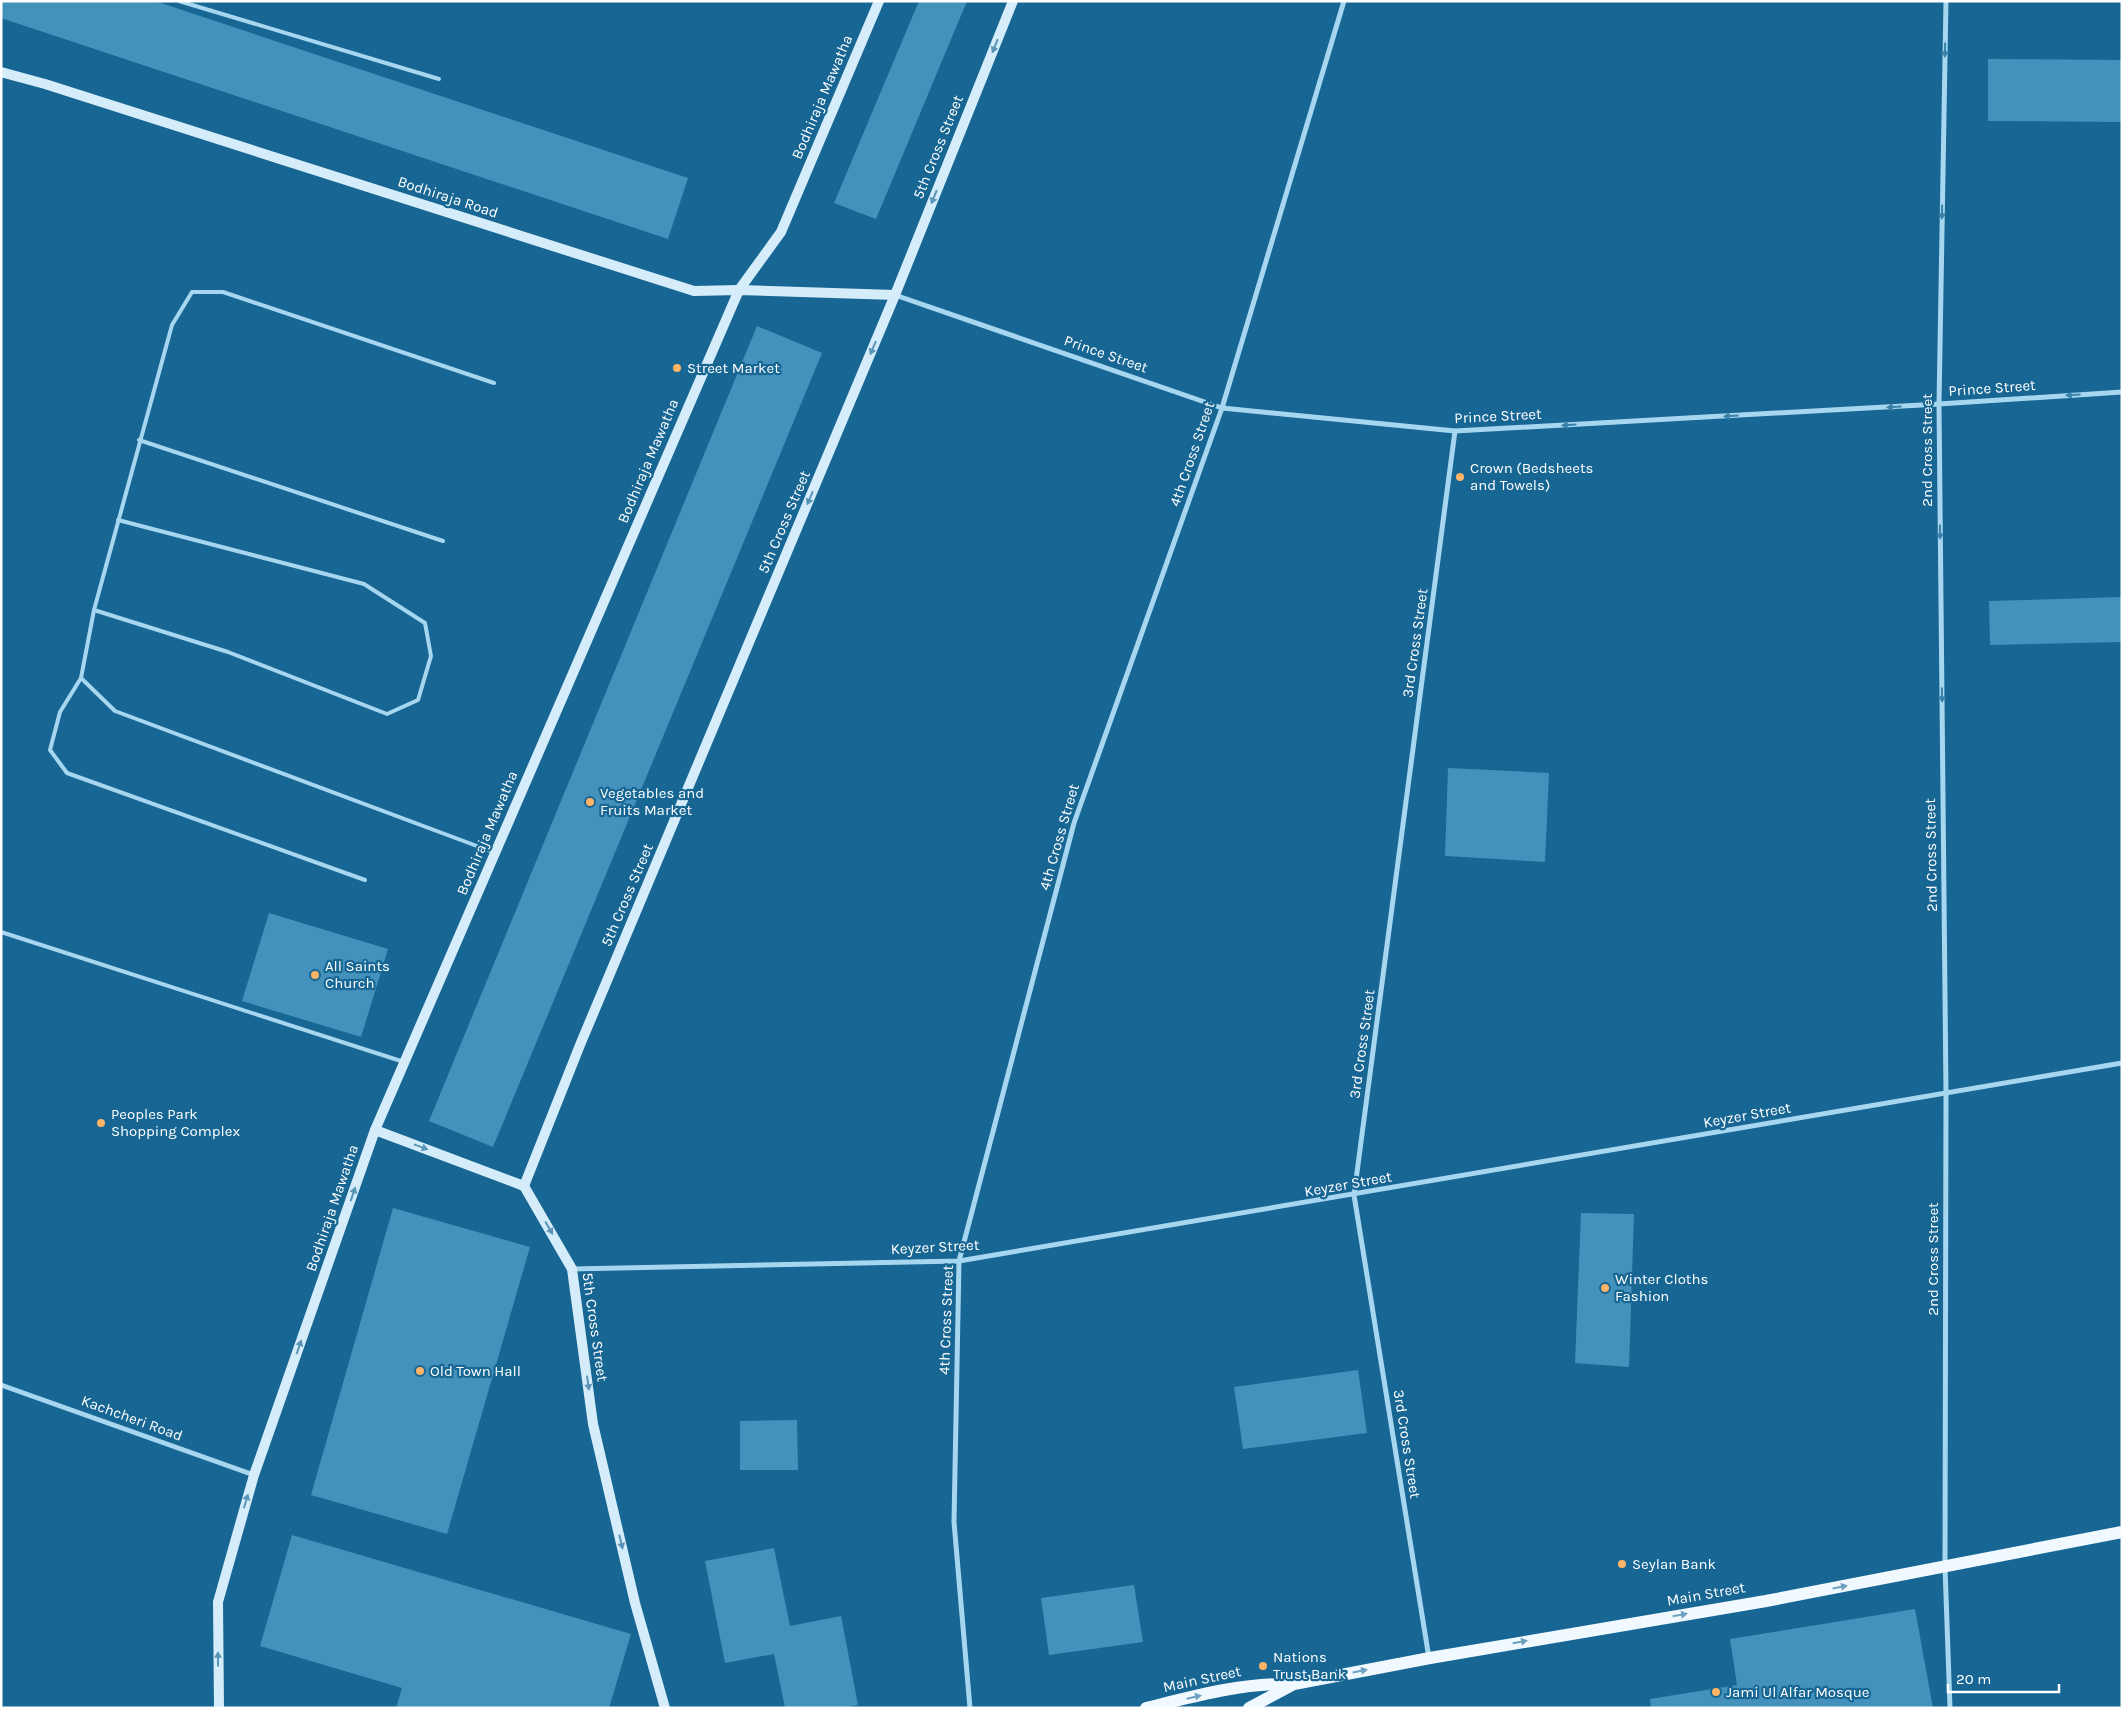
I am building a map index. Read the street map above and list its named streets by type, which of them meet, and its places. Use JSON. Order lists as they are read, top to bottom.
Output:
{
  "streets": {
    "main road": ["Main Street"],
    "street": [
      "Bodhiraja Mawatha",
      "5th Cross Street",
      "Bodhiraja Road",
      "Prince Street",
      "2nd Cross Street",
      "4th Cross Street",
      "3rd Cross Street",
      "Keyzer Street",
      "Kachcheri Road"
    ]
  },
  "crossings": [
    ["Bodhiraja Mawatha", "Bodhiraja Road"],
    ["Bodhiraja Mawatha", "Kachcheri Road"],
    ["5th Cross Street", "Bodhiraja Road"],
    ["5th Cross Street", "Prince Street"],
    ["5th Cross Street", "Keyzer Street"],
    ["Bodhiraja Road", "Prince Street"],
    ["Prince Street", "2nd Cross Street"],
    ["Prince Street", "4th Cross Street"],
    ["Prince Street", "3rd Cross Street"],
    ["2nd Cross Street", "Keyzer Street"],
    ["2nd Cross Street", "Main Street"],
    ["4th Cross Street", "Keyzer Street"],
    ["3rd Cross Street", "Keyzer Street"],
    ["3rd Cross Street", "Main Street"]
  ],
  "one_way": [
    "5th Cross Street",
    "Prince Street",
    "2nd Cross Street",
    "Main Street"
  ],
  "places": [
    "Street Market",
    "Crown (Bedsheets and Towels)",
    "Vegetables and Fruits Market",
    "All Saints Church",
    "Peoples Park Shopping Complex",
    "Winter Cloths Fashion",
    "Old Town Hall",
    "Seylan Bank",
    "Nations Trust Bank",
    "Jami Ul Alfar Mosque"
  ],
  "scale_bar": "20 m"
}
